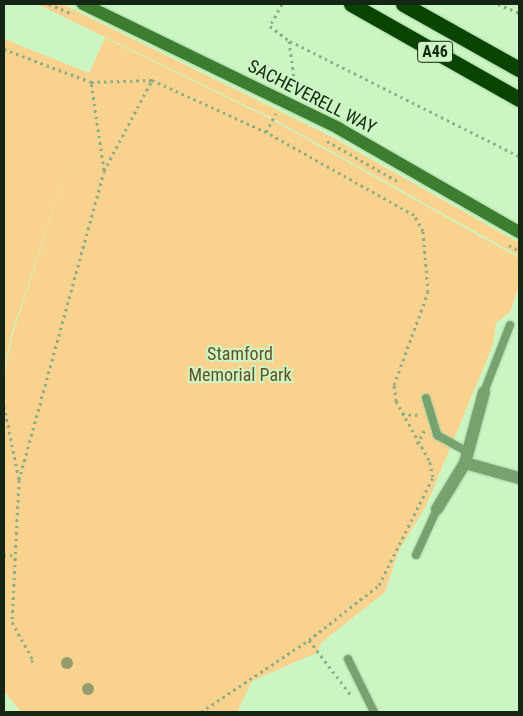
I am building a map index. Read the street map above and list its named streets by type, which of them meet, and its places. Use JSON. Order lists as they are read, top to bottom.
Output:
{
  "streets": {
    "highway": ["A46"],
    "street": ["SACHEVERELL WAY"]
  },
  "parks": ["Stamford Memorial Park"]
}
